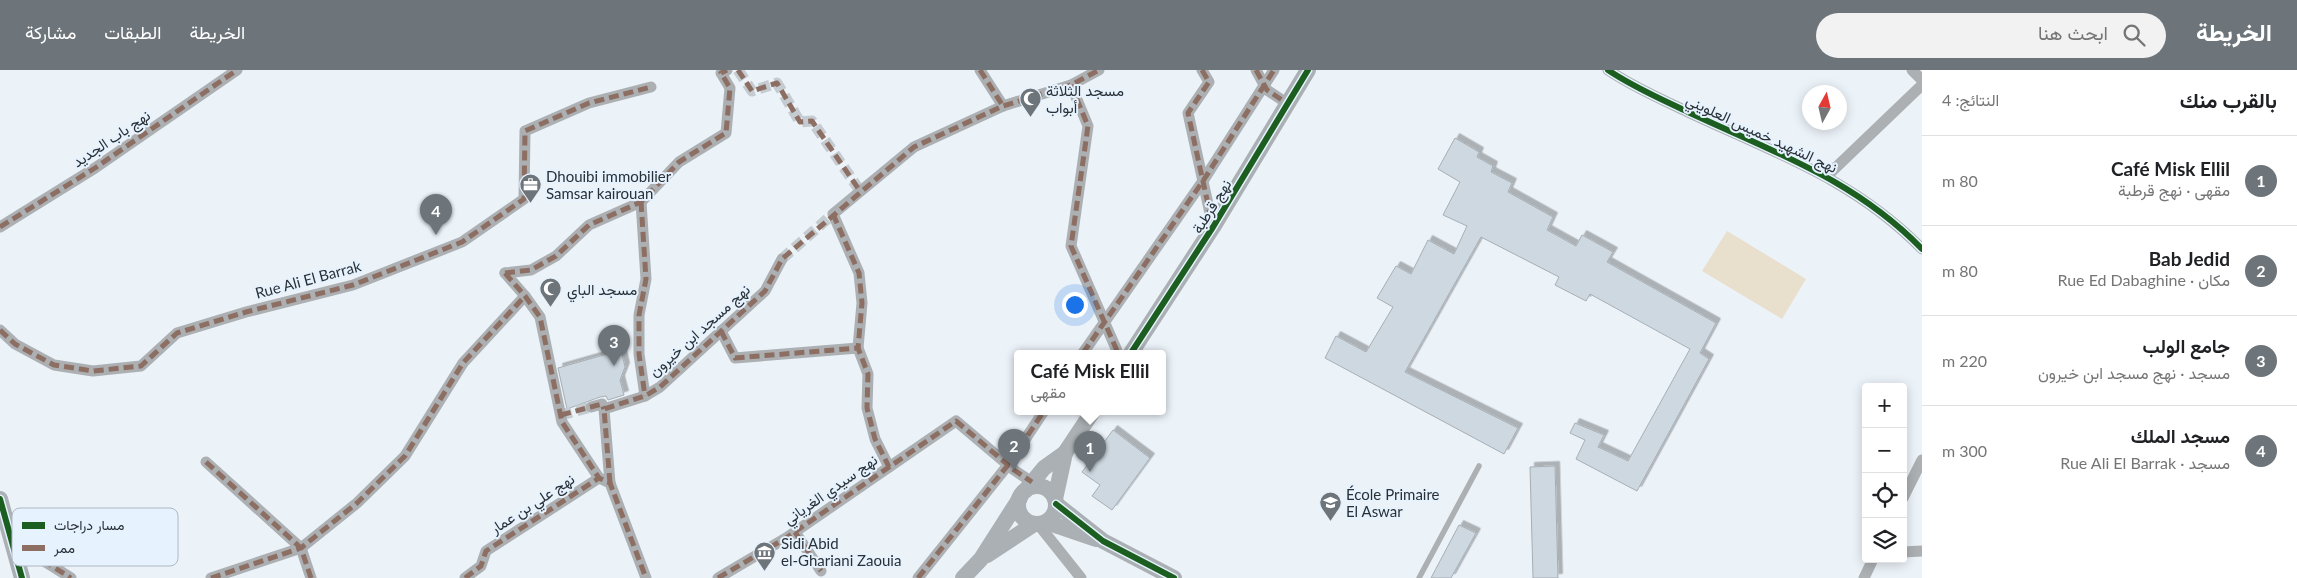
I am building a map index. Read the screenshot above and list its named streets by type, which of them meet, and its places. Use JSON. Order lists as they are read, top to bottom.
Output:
{
  "streets": {
    "street": [
      "نهج الشهيد خميس العلويني",
      "نهج باب الجديد",
      "نهج قرطبة",
      "Rue Ali El Barrak",
      "نهج مسجد ابن خيرون",
      "نهج سيدي الغرياني",
      "نهج علي بن عمار"
    ]
  },
  "places": {
    "mosque": ["مسجد الثلاثة أبواب", "مسجد الباي"],
    "office": ["Dhouibi immobilier Samsar kairouan"],
    "school or university": ["École Primaire El Aswar"],
    "museum": ["Sidi Abid el-Ghariani Zaouia"]
  },
  "legend": ["مسار دراجات", "ممر"],
  "north": "top",
  "page": {
    "header": "الخريطة",
    "search": "ابحث هنا",
    "nav": ["الخريطة", "الطبقات", "مشاركة"],
    "heading": ["بالقرب منك", "النتائج: 4"],
    "list": [
      {
        "mark": "1",
        "name": "Café Misk Ellil",
        "note": "مقهى · نهج قرطبة",
        "value": "80 m"
      },
      {
        "mark": "2",
        "name": "Bab Jedid",
        "note": "مكان · Rue Ed Dabaghine",
        "value": "80 m"
      },
      {
        "mark": "3",
        "name": "جامع الولب",
        "note": "مسجد · نهج مسجد ابن خيرون",
        "value": "220 m"
      },
      {
        "mark": "4",
        "name": "مسجد الملك",
        "note": "مسجد · Rue Ali El Barrak",
        "value": "300 m"
      }
    ],
    "pins": [
      "4",
      "3",
      "2",
      "1"
    ],
    "popup": ["Café Misk Ellil", "مقهى"],
    "map_buttons": ["+", "−"]
  }
}
